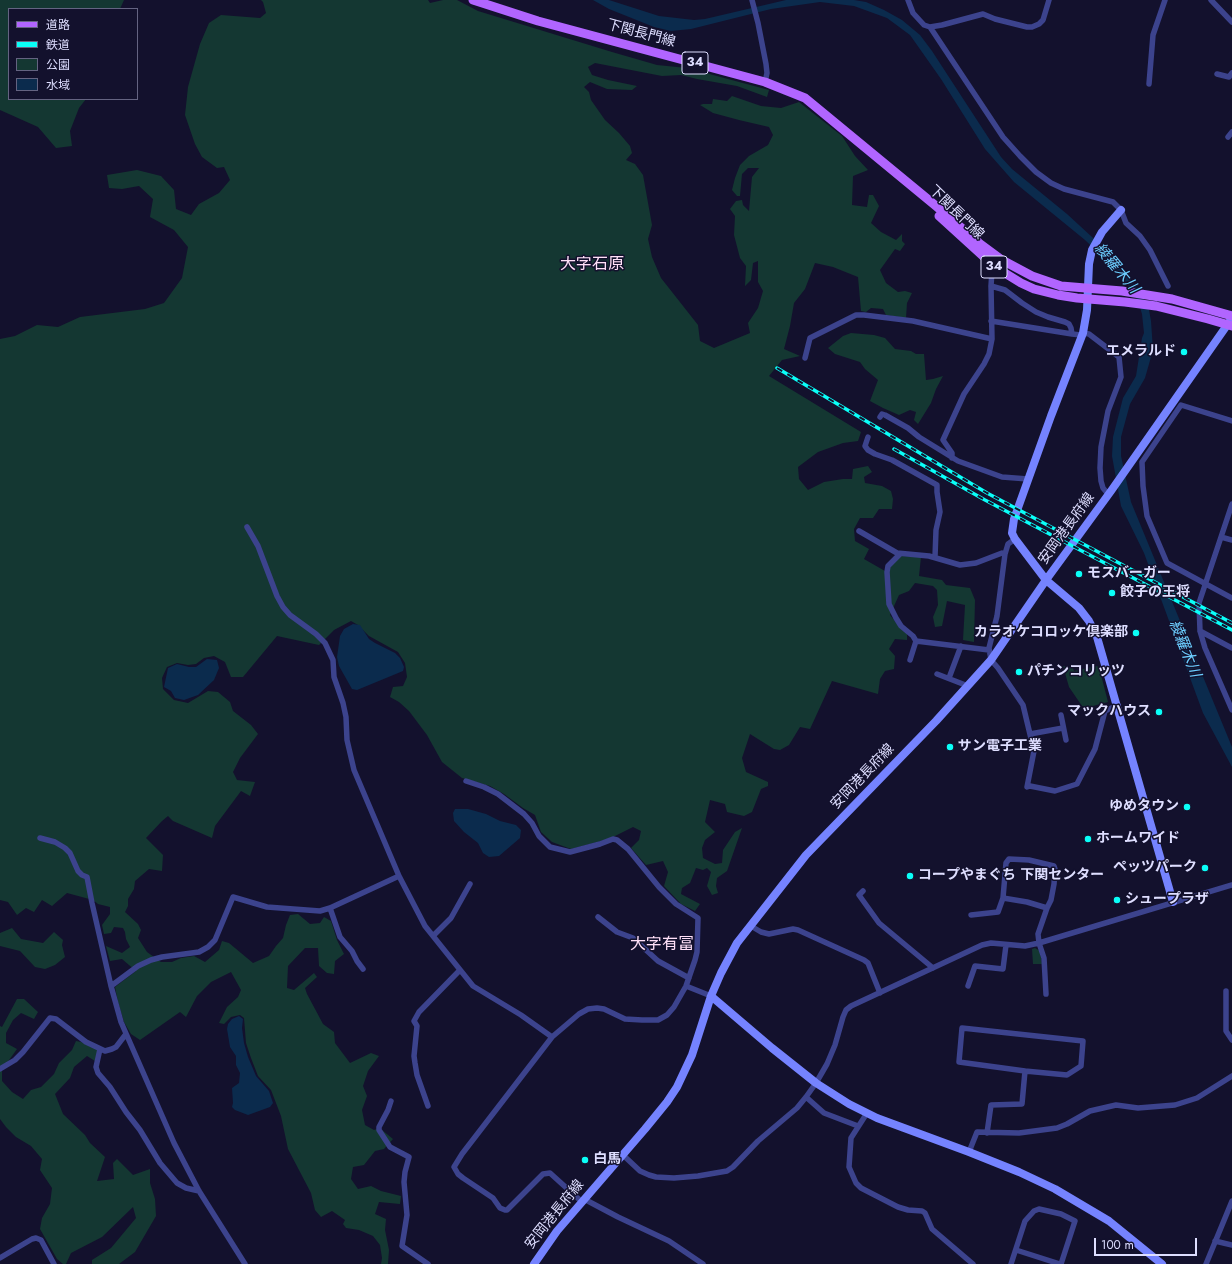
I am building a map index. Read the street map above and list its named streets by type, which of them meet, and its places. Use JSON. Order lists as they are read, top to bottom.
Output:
{
  "streets": {
    "main road": ["下関長門線", "34"],
    "street": ["安岡港長府線"]
  },
  "crossings": [
    ["下関長門線", "安岡港長府線"]
  ],
  "districts": ["大字石原", "大字有冨"],
  "water": ["綾羅木川"],
  "places": [
    "エメラルド",
    "モスバーガー",
    "餃子の王将",
    "カラオケコロッケ倶楽部",
    "パチンコリッツ",
    "マックハウス",
    "サン電子工業",
    "ゆめタウン",
    "ホームワイド",
    "ペッツパーク",
    "コープやまぐち 下関センター",
    "シュープラザ",
    "白馬"
  ],
  "legend": [
    "道路",
    "鉄道",
    "公園",
    "水域"
  ],
  "scale_bar": "100 m"
}
